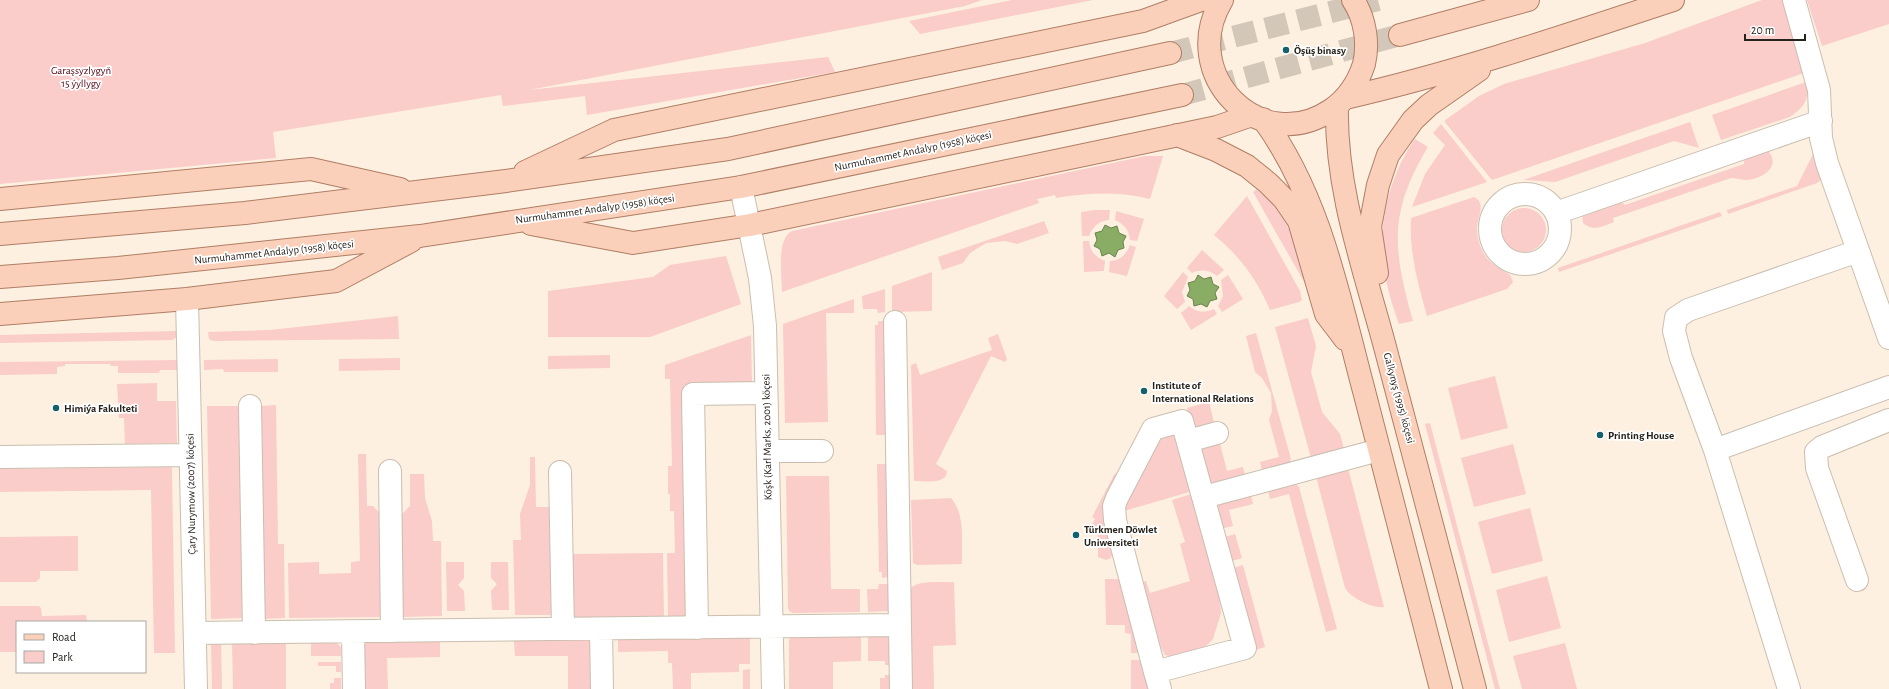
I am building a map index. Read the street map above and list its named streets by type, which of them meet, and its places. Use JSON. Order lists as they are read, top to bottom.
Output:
{
  "streets": {
    "main road": ["Nurmuhammet Andalyp (1958) köçesi", "Galkynyş (1995) köçesi"],
    "street": ["Köşk (Karl Marks, 2001) köçesi", "Çary Nurymow (2007) köçesi"]
  },
  "crossings": [
    ["Nurmuhammet Andalyp (1958) köçesi", "Köşk (Karl Marks, 2001) köçesi"]
  ],
  "parks": ["Garaşsyzlygyň 15 ýyllygy"],
  "places": [
    "Öşüş binasy",
    "Institute of International Relations",
    "Himiýa Fakulteti",
    "Printing House",
    "Türkmen Döwlet Uniwersiteti"
  ],
  "legend": ["Road", "Park"],
  "scale_bar": "20 m"
}
